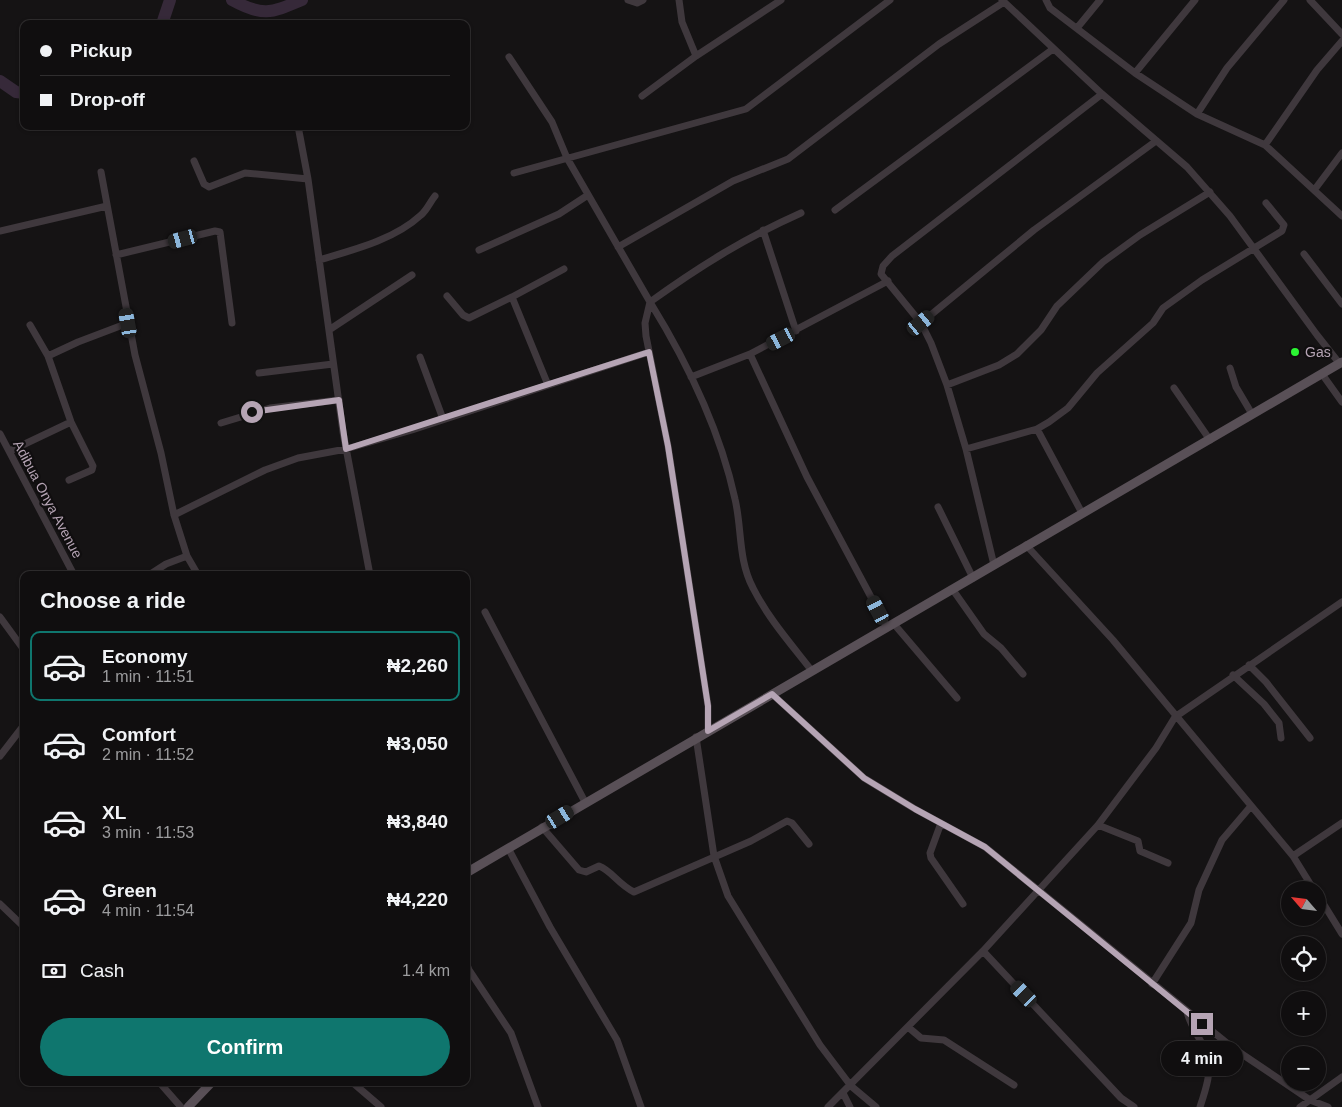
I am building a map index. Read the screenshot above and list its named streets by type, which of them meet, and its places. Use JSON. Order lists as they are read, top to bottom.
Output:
{
  "streets": {
    "street": ["Adibua Onya Avenue"]
  },
  "places": ["Gas"],
  "north": "top left",
  "page": {
    "banner": ["Pickup", "Drop-off"],
    "heading": "Choose a ride",
    "list": [
      {
        "name": "Economy",
        "note": "1 min · 11:51",
        "value": "₦2,260"
      },
      {
        "name": "Comfort",
        "note": "2 min · 11:52",
        "value": "₦3,050"
      },
      {
        "name": "XL",
        "note": "3 min · 11:53",
        "value": "₦3,840"
      },
      {
        "name": "Green",
        "note": "4 min · 11:54",
        "value": "₦4,220"
      }
    ],
    "map_buttons": ["+", "−"],
    "pay": ["Cash", "1.4 km"],
    "buttons": "Confirm",
    "bubble": "4 min"
  }
}
